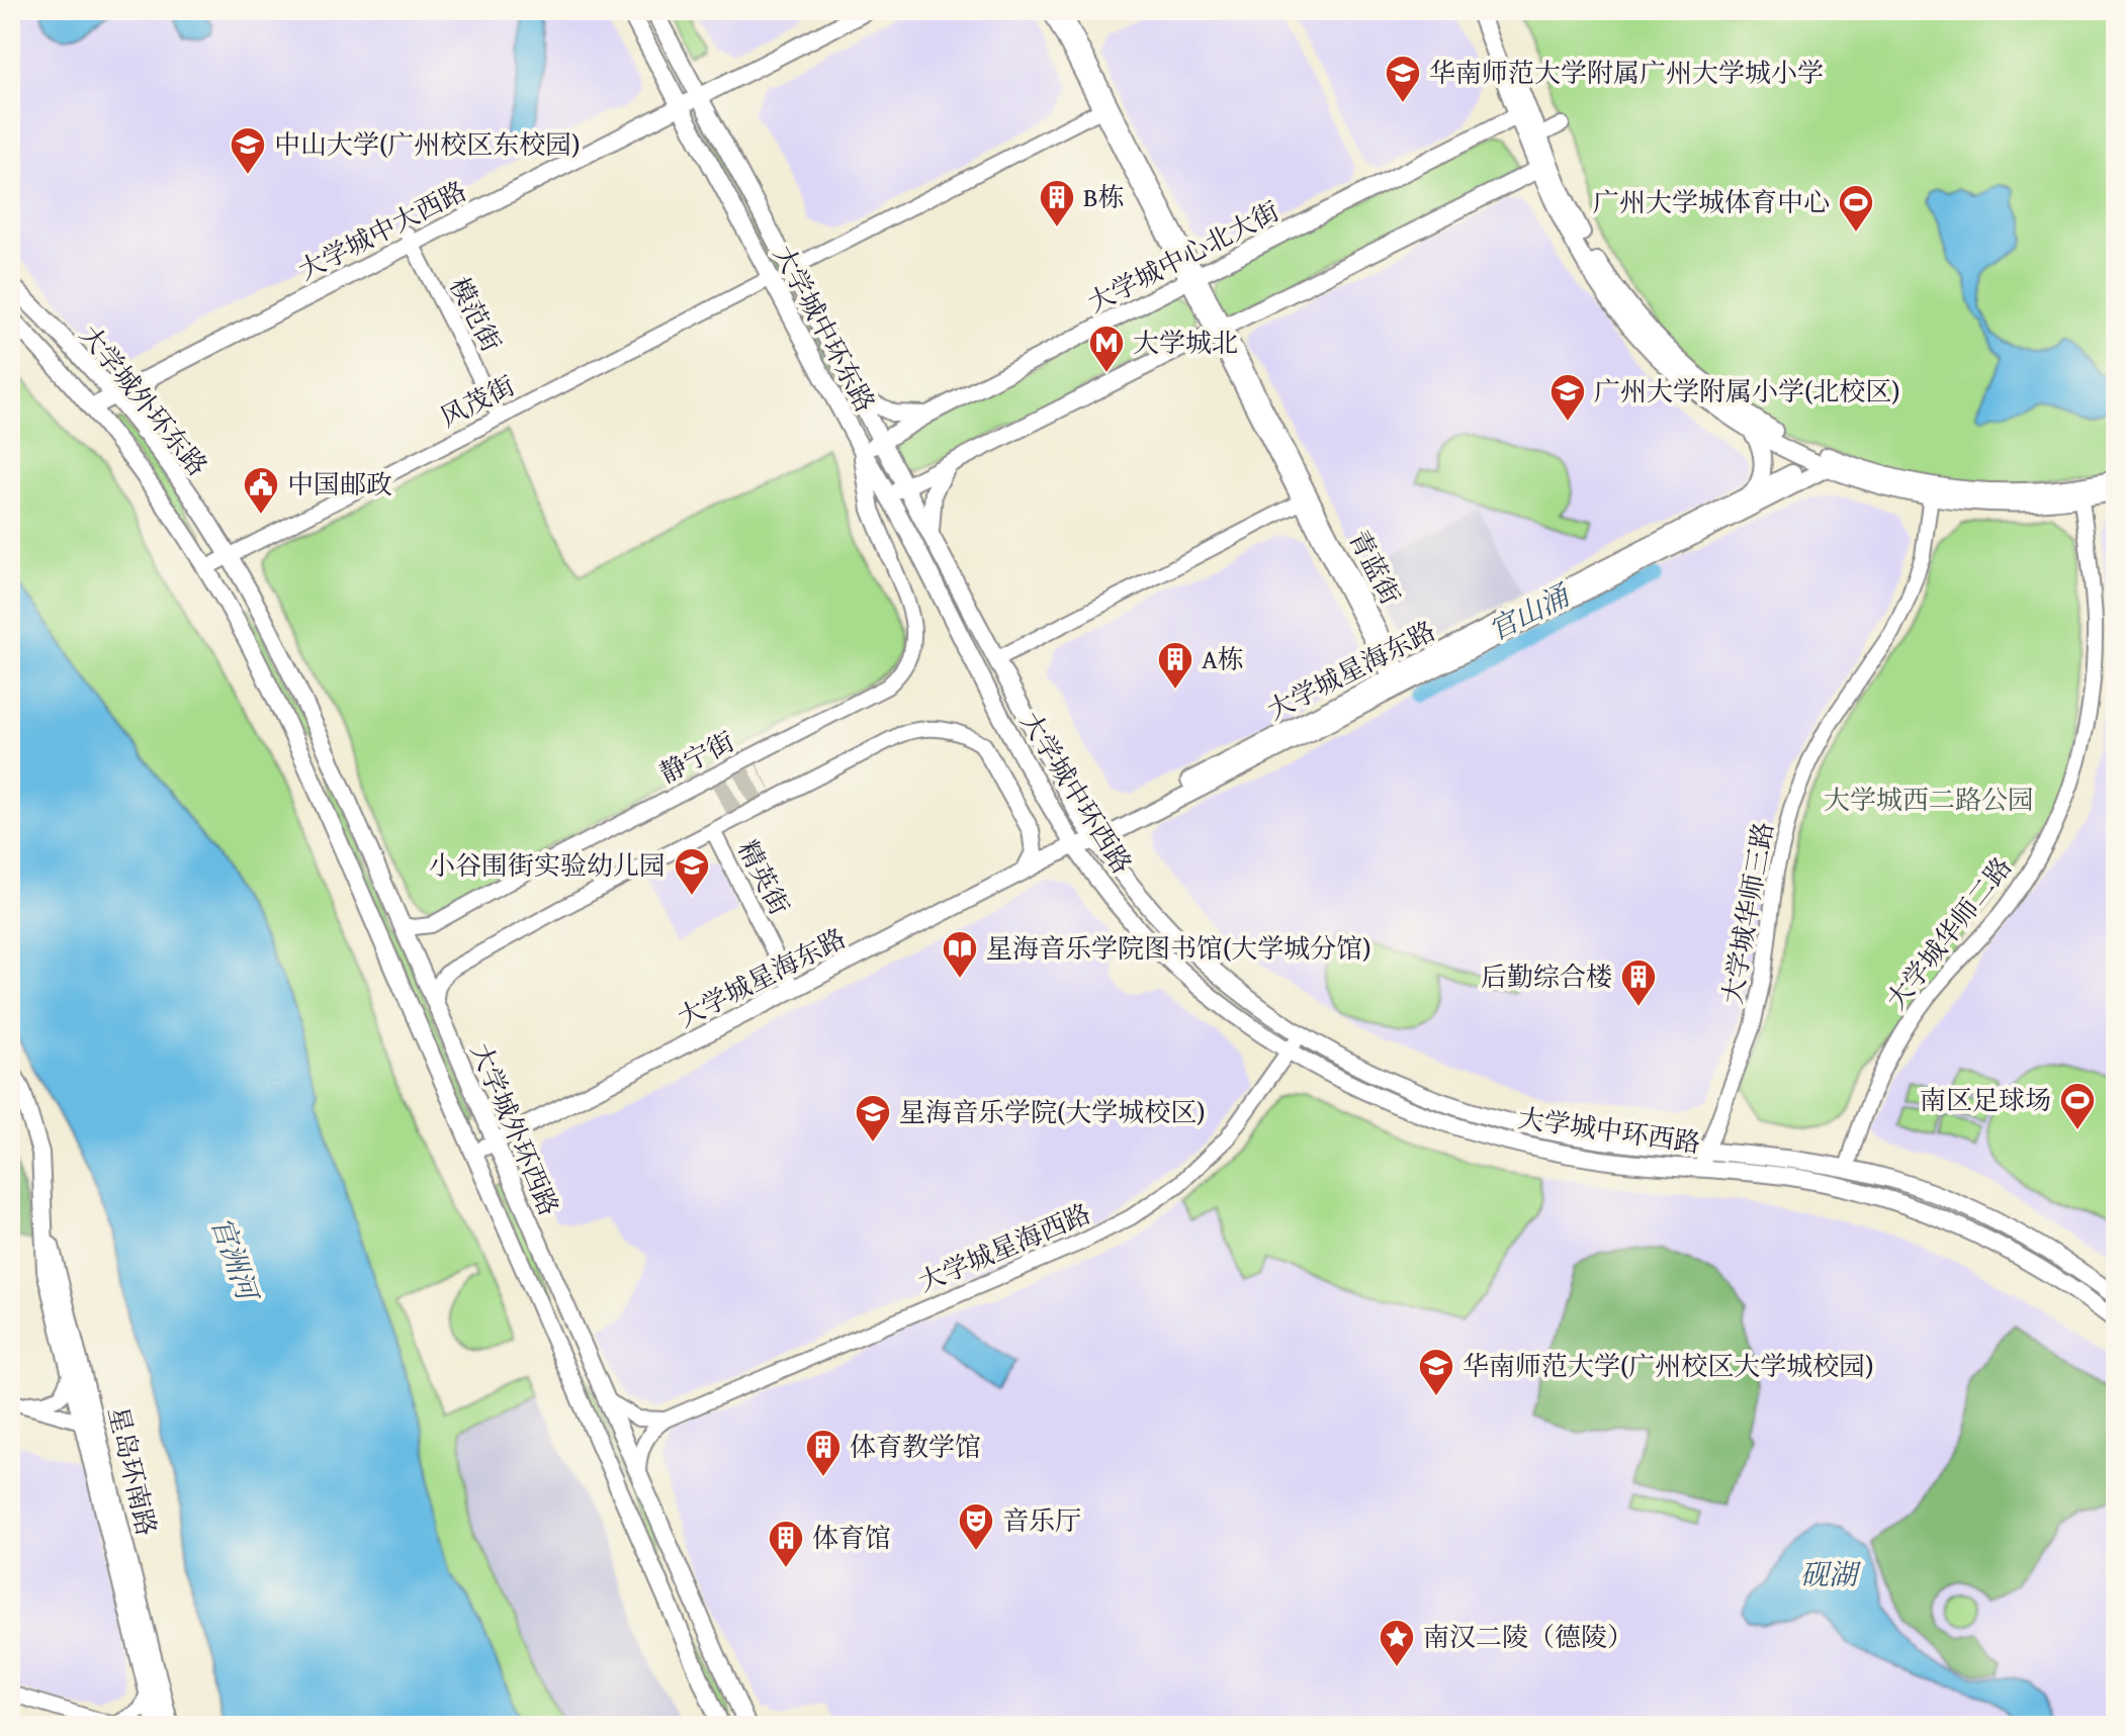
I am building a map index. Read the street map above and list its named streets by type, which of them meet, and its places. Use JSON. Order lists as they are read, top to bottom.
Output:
{
  "streets": {
    "main road": [
      "大学城中大西路",
      "大学城中心北大街",
      "大学城中环东路",
      "大学城外环东路",
      "大学城星海东路",
      "大学城中环西路",
      "大学城外环西路",
      "星岛环南路"
    ],
    "street": [
      "模范街",
      "风茂街",
      "青蓝街",
      "静宁街",
      "精英街",
      "大学城华师三路",
      "大学城华师二路",
      "大学城星海西路"
    ]
  },
  "crossings": [
    ["大学城中大西路", "模范街"],
    ["大学城中大西路", "大学城中环东路"],
    ["大学城中大西路", "大学城外环东路"],
    ["大学城中心北大街", "大学城中环东路"],
    ["大学城中心北大街", "青蓝街"],
    ["模范街", "风茂街"],
    ["大学城中环东路", "风茂街"],
    ["大学城中环东路", "大学城中环西路"],
    ["大学城外环东路", "风茂街"],
    ["大学城外环东路", "大学城外环西路"],
    ["风茂街", "大学城外环西路"],
    ["青蓝街", "大学城星海东路"],
    ["大学城星海东路", "大学城中环西路"],
    ["大学城星海东路", "精英街"],
    ["大学城星海东路", "大学城外环西路"],
    ["静宁街", "大学城外环西路"],
    ["大学城中环西路", "大学城华师三路"],
    ["大学城中环西路", "大学城华师二路"],
    ["大学城中环西路", "大学城星海西路"]
  ],
  "water": ["官山涌", "官洲河", "砚湖"],
  "parks": ["大学城西二路公园"],
  "places": {
    "school or university": [
      "华南师范大学附属广州大学城小学",
      "中山大学(广州校区东校园)",
      "广州大学附属小学(北校区)",
      "小谷围街实验幼儿园",
      "星海音乐学院(大学城校区)",
      "华南师范大学(广州校区大学城校园)"
    ],
    "building": [
      "B栋",
      "A栋",
      "后勤综合楼",
      "体育教学馆",
      "体育馆"
    ],
    "sports": ["广州大学城体育中心", "南区足球场"],
    "metro station": ["大学城北"],
    "public building": ["中国邮政"],
    "library": ["星海音乐学院图书馆(大学城分馆)"],
    "theatre": ["音乐厅"],
    "place": ["南汉二陵（德陵）"]
  }
}
